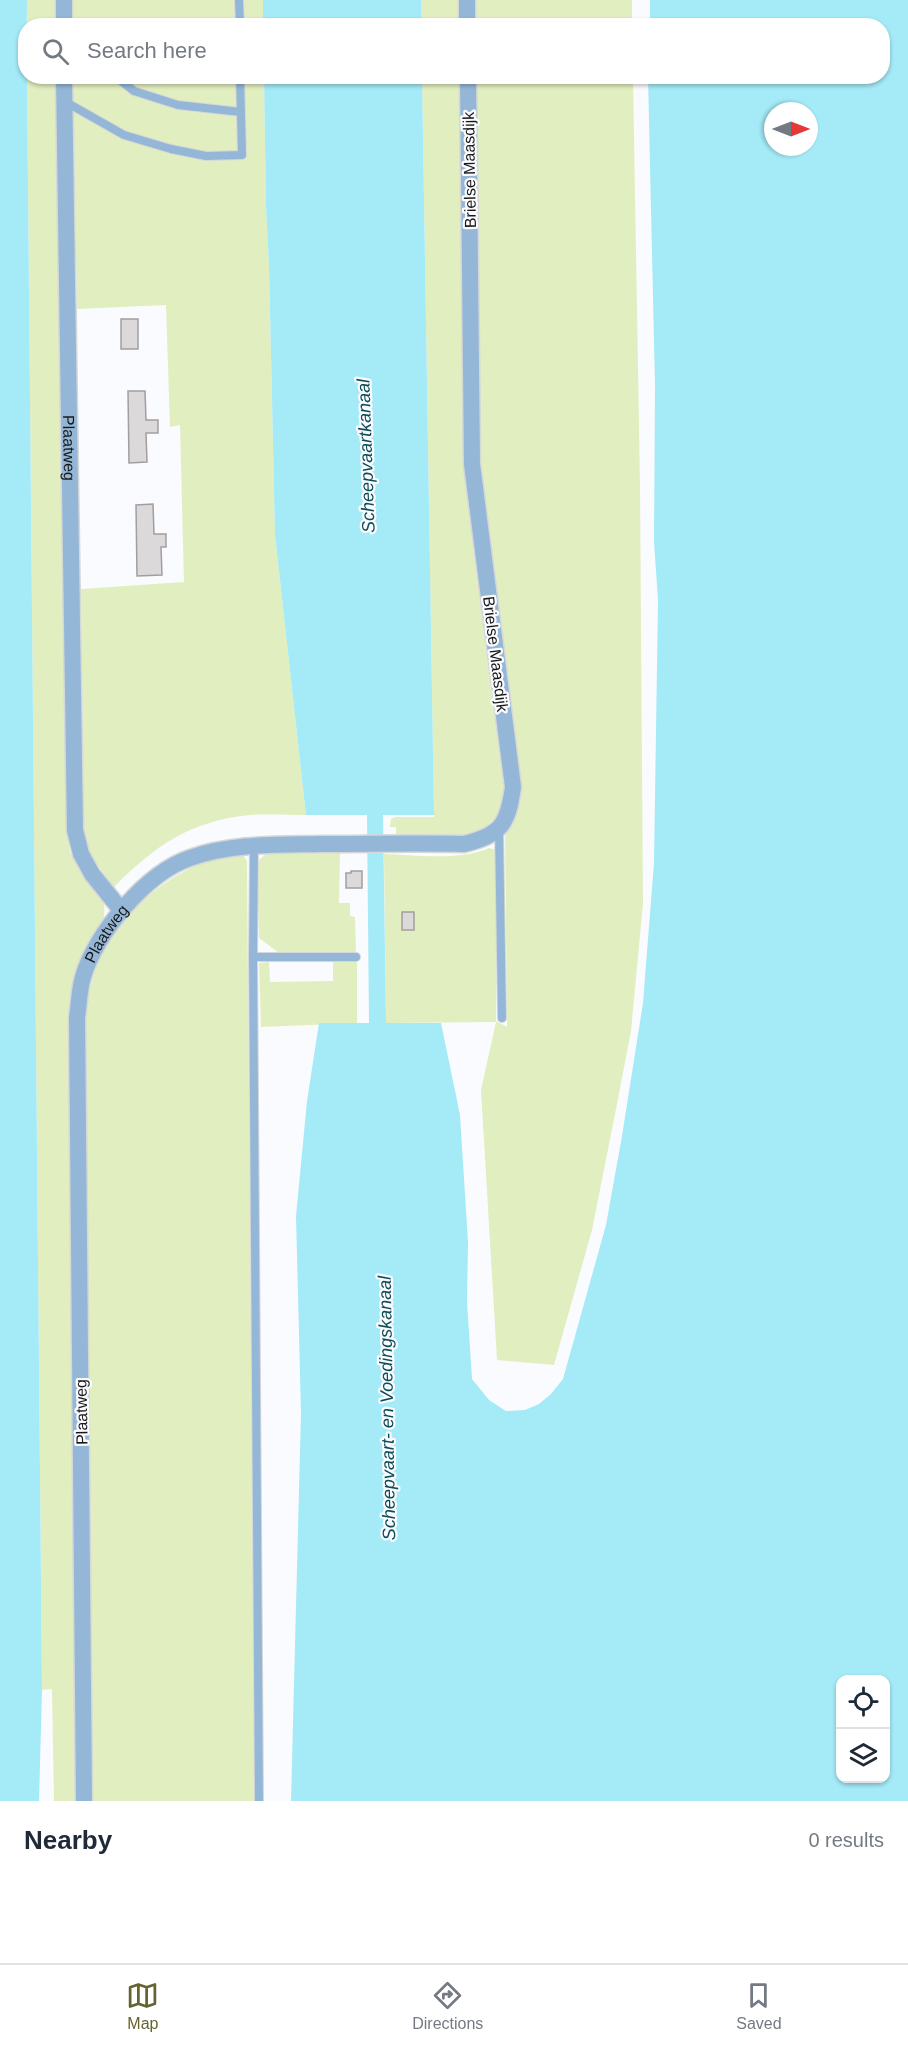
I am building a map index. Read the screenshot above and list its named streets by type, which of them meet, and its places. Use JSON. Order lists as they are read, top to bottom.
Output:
{
  "streets": {
    "street": ["Brielse Maasdijk", "Plaatweg"]
  },
  "water": ["Scheepvaartkanaal", "Scheepvaart- en Voedingskanaal"],
  "north": "right",
  "page": {
    "search": "Search here",
    "heading": ["Nearby", "0 results"],
    "nav": ["Map", "Directions", "Saved"]
  }
}
